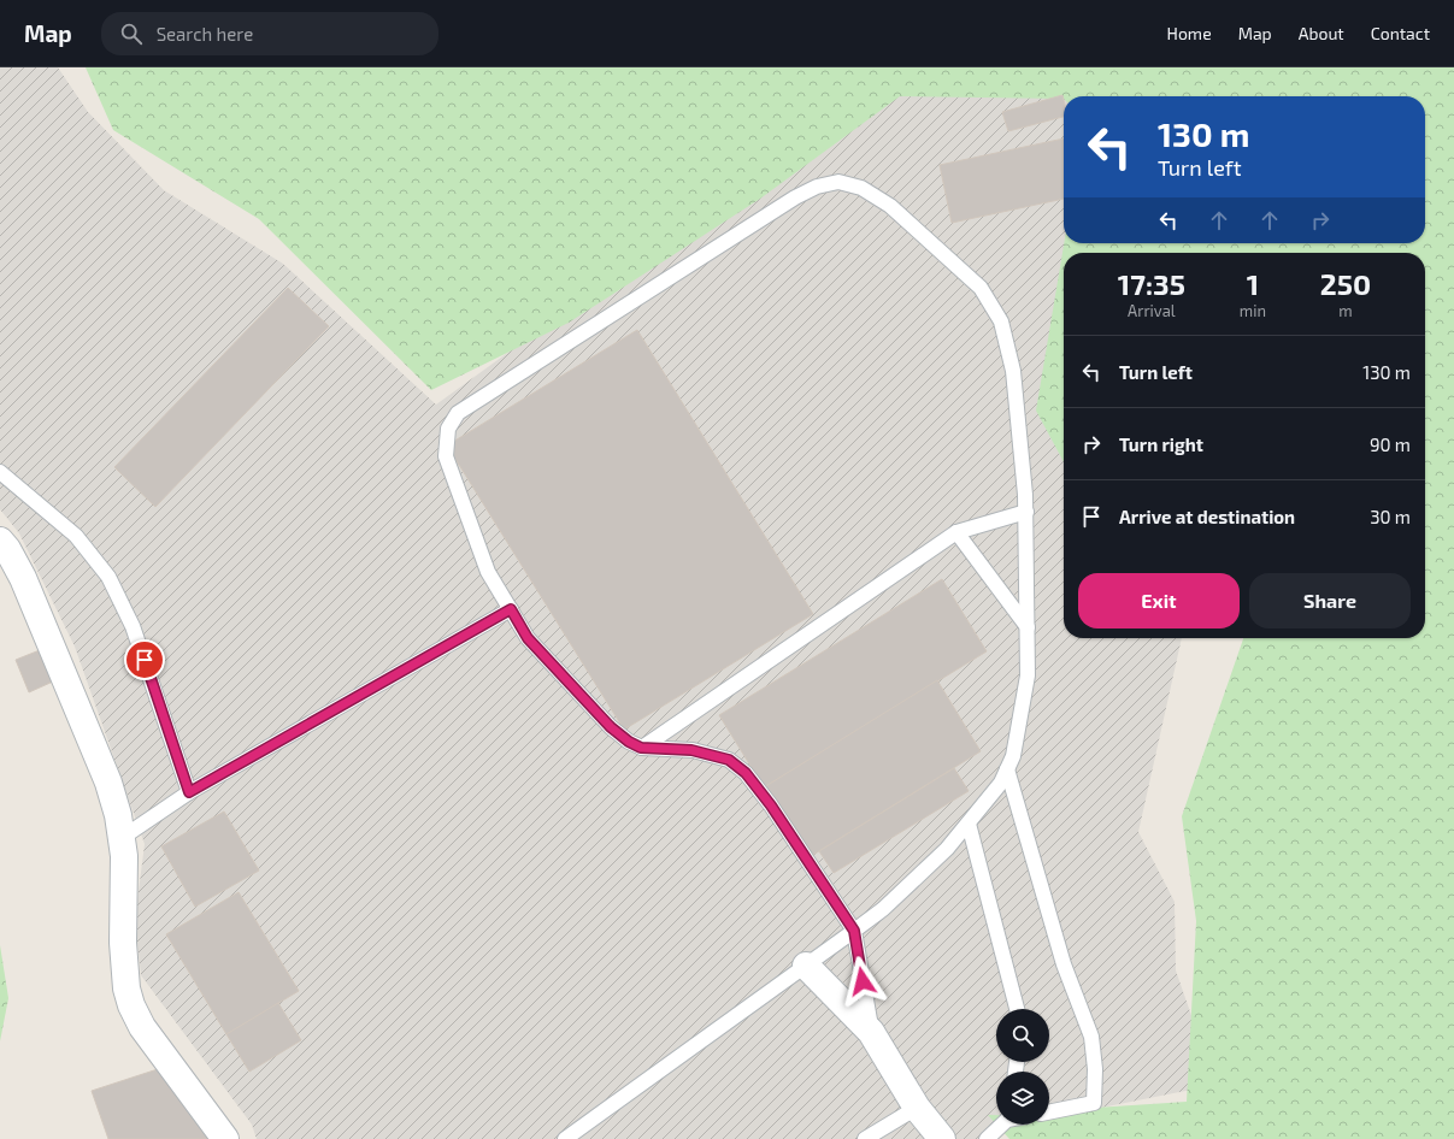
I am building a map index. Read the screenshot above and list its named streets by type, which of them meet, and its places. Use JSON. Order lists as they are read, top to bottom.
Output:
{
  "page": {
    "header": "Map",
    "search": "Search here",
    "nav": [
      "Home",
      "Map",
      "About",
      "Contact"
    ],
    "turn": ["130 m", "Turn left"],
    "eta": [
      "17:35",
      "Arrival",
      "1",
      "min",
      "250",
      "m"
    ],
    "list": [
      {
        "name": "Turn left",
        "value": "130 m"
      },
      {
        "name": "Turn right",
        "value": "90 m"
      },
      {
        "name": "Arrive at destination",
        "value": "30 m"
      }
    ],
    "buttons": ["Exit", "Share"]
  }
}
